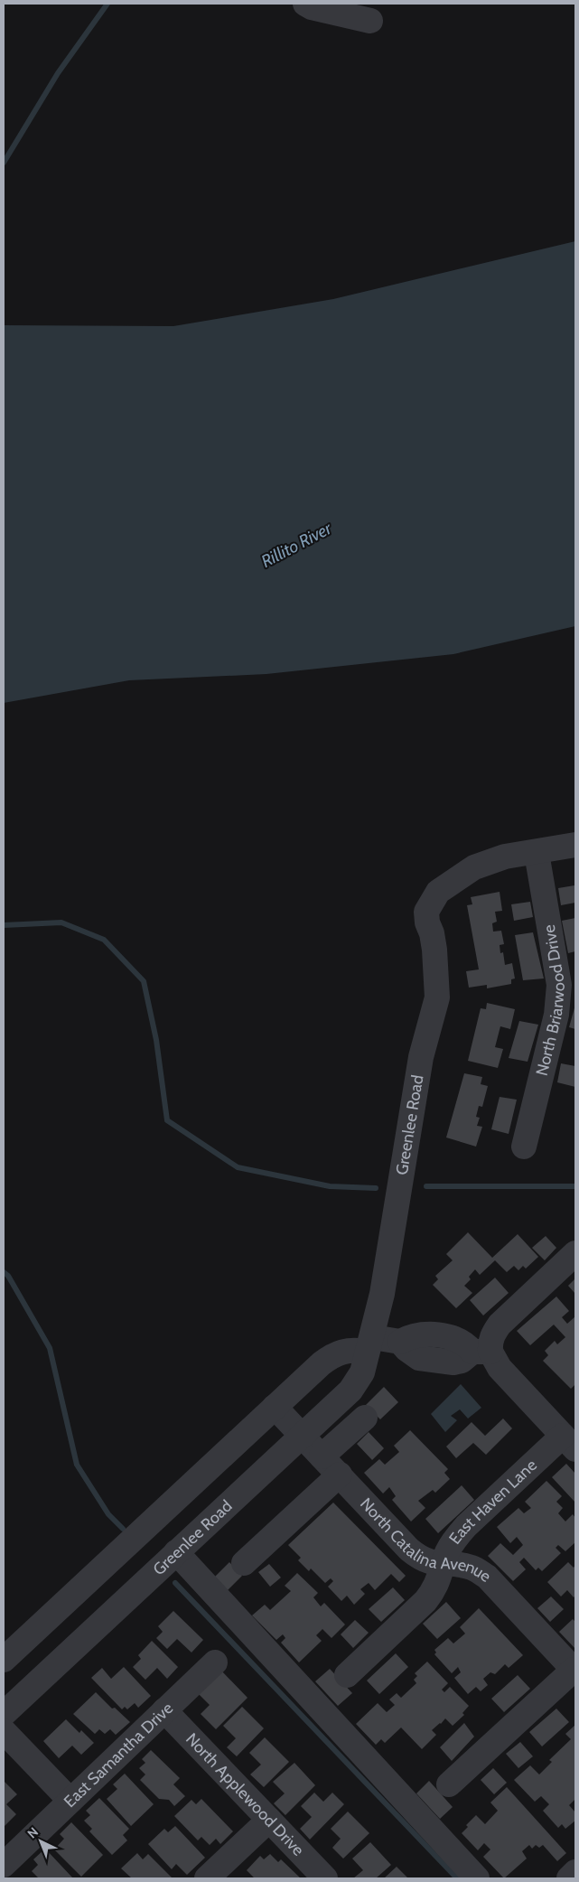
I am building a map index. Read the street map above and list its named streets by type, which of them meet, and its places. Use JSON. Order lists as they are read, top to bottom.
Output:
{
  "streets": {
    "street": [
      "North Briarwood Drive",
      "Greenlee Road",
      "East Haven Lane",
      "North Catalina Avenue",
      "East Samantha Drive",
      "North Applewood Drive"
    ]
  },
  "crossings": [
    ["North Briarwood Drive", "Greenlee Road"],
    ["Greenlee Road", "North Catalina Avenue"],
    ["East Haven Lane", "North Catalina Avenue"],
    ["East Samantha Drive", "North Applewood Drive"]
  ],
  "water": ["Rillito River"],
  "north": "top left"
}
